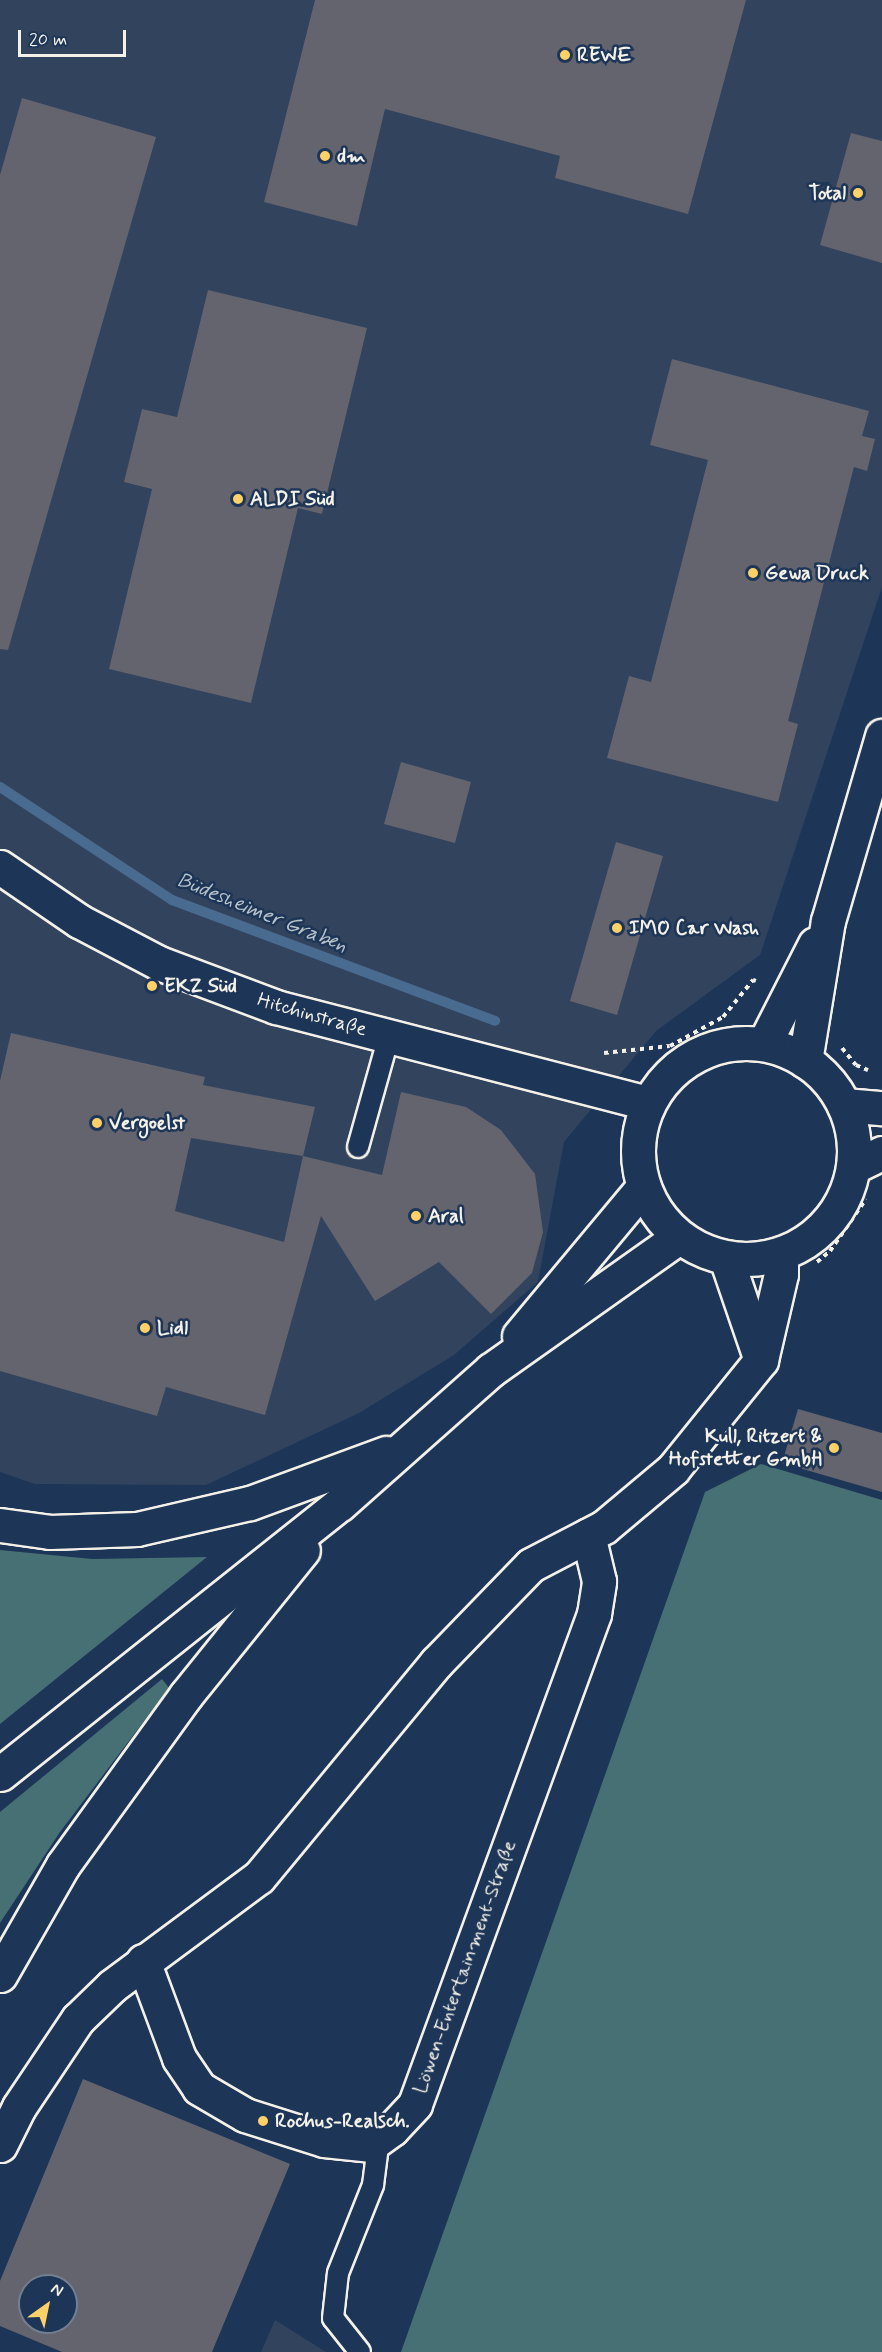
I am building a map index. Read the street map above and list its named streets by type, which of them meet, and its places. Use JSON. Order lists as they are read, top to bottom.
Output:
{
  "streets": {
    "main road": ["Hitchinstraße", "Löwen-Entertainment-Straße"]
  },
  "water": ["Büdesheimer Graben"],
  "places": [
    "REWE",
    "dm",
    "Total",
    "ALDI Süd",
    "Gewa Druck",
    "IMO Car Wash",
    "EKZ Süd",
    "Vergoelst",
    "Aral",
    "Lidl",
    "Kull, Ritzert & Hofstetter GmbH",
    "Rochus-Realsch."
  ],
  "scale_bar": "20 m",
  "north": "top right"
}
